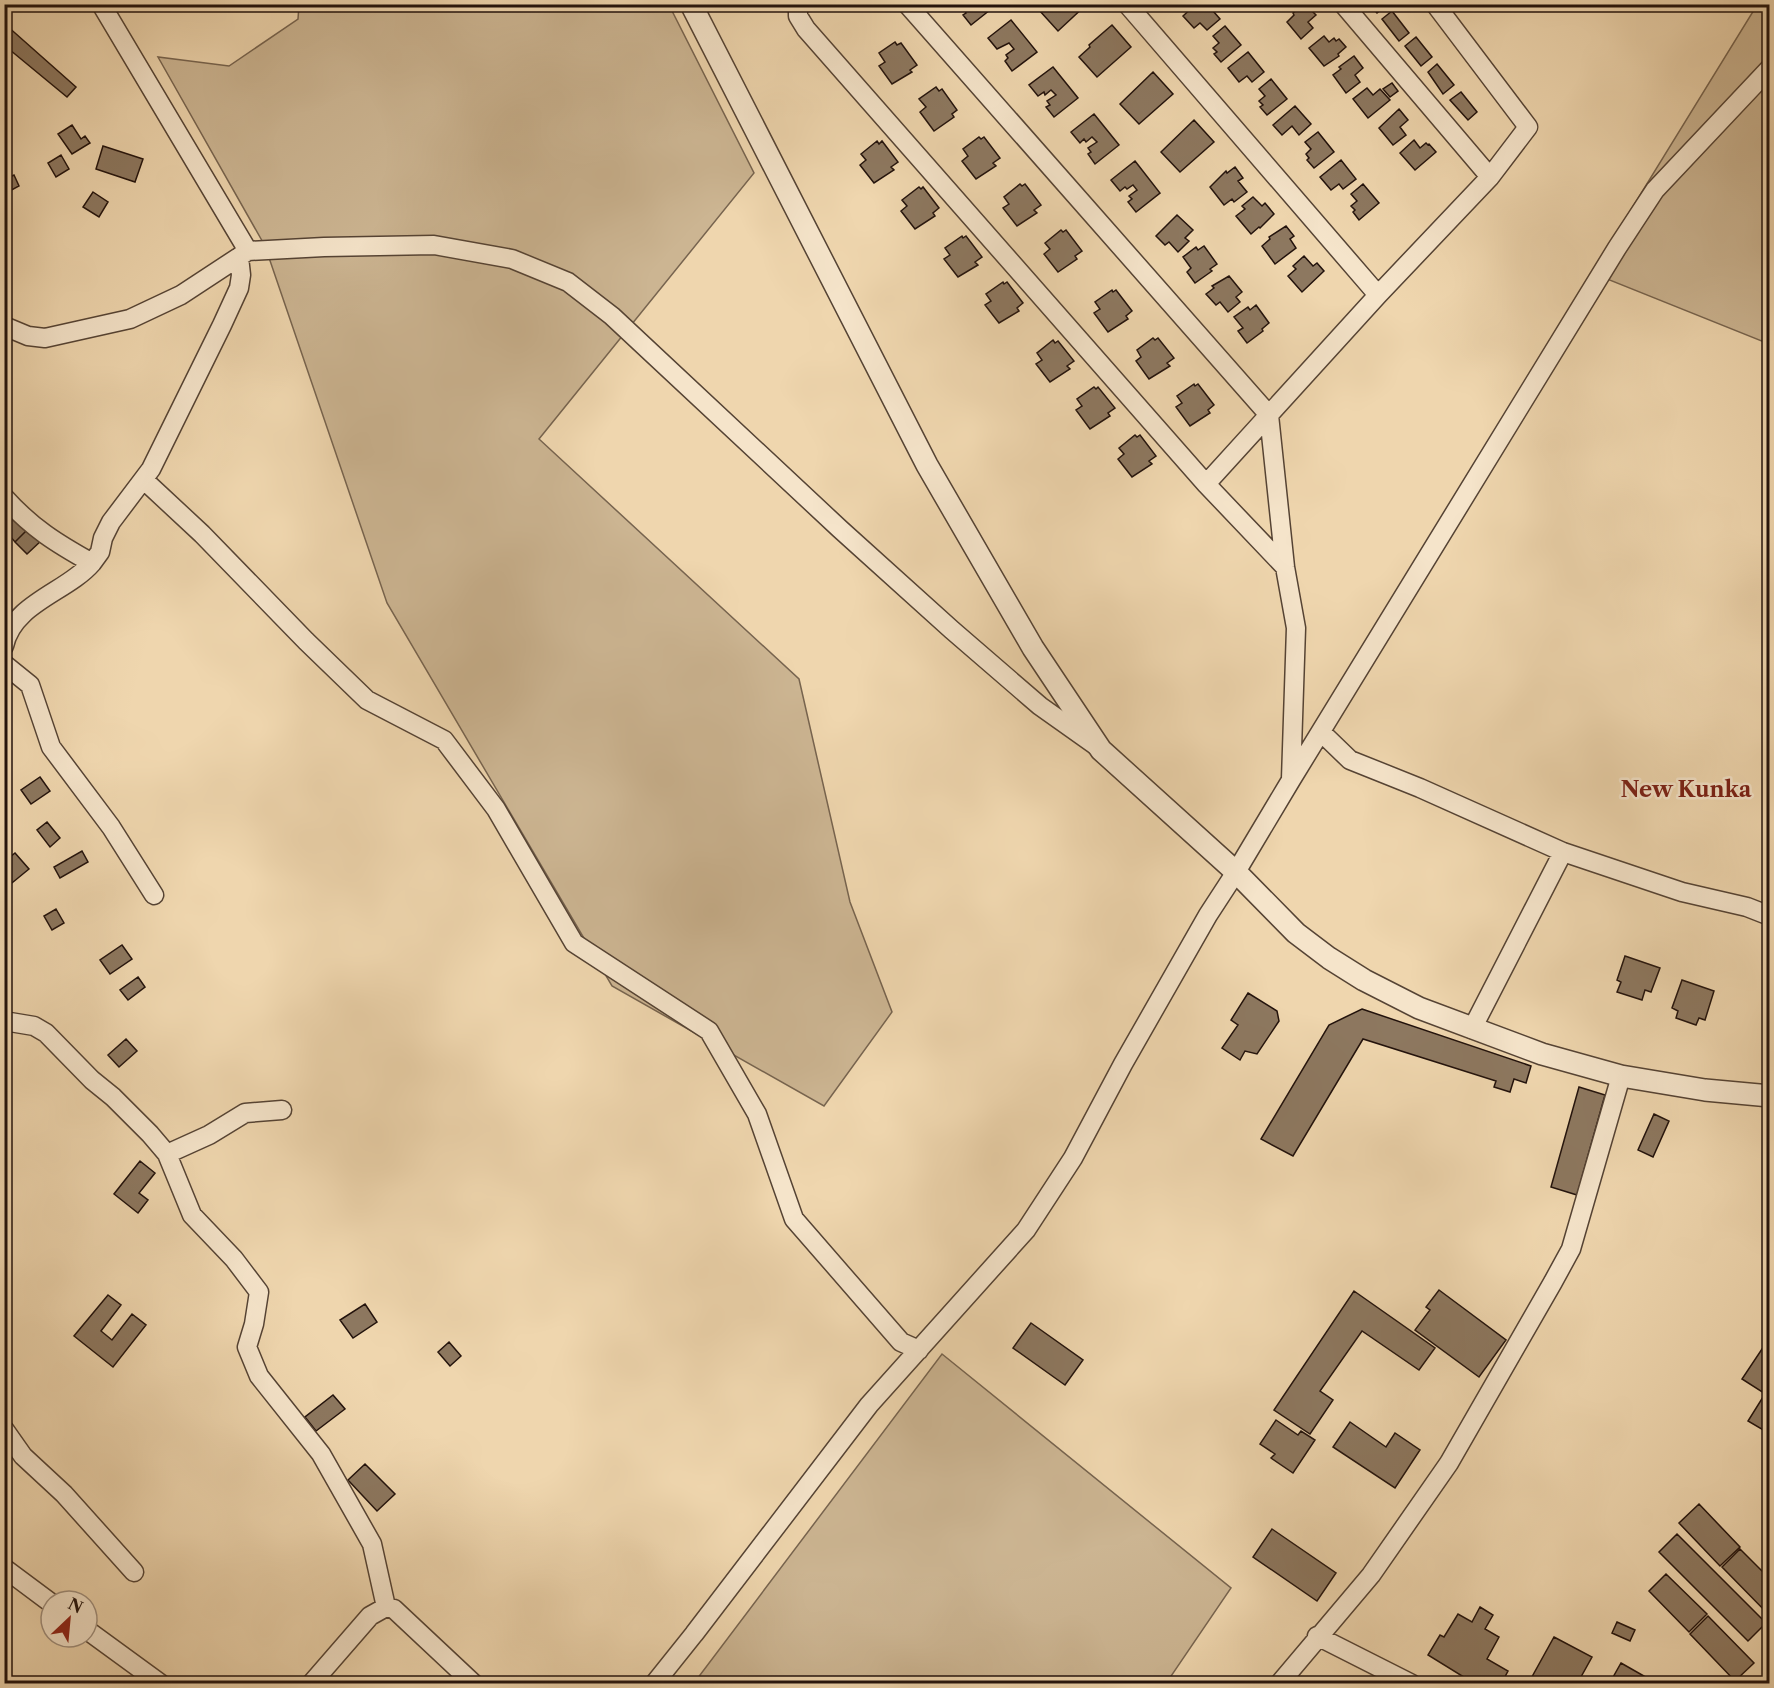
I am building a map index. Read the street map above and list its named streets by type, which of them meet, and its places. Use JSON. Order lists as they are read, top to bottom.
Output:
{
  "districts": ["New Kunka"],
  "north": "top right"
}
